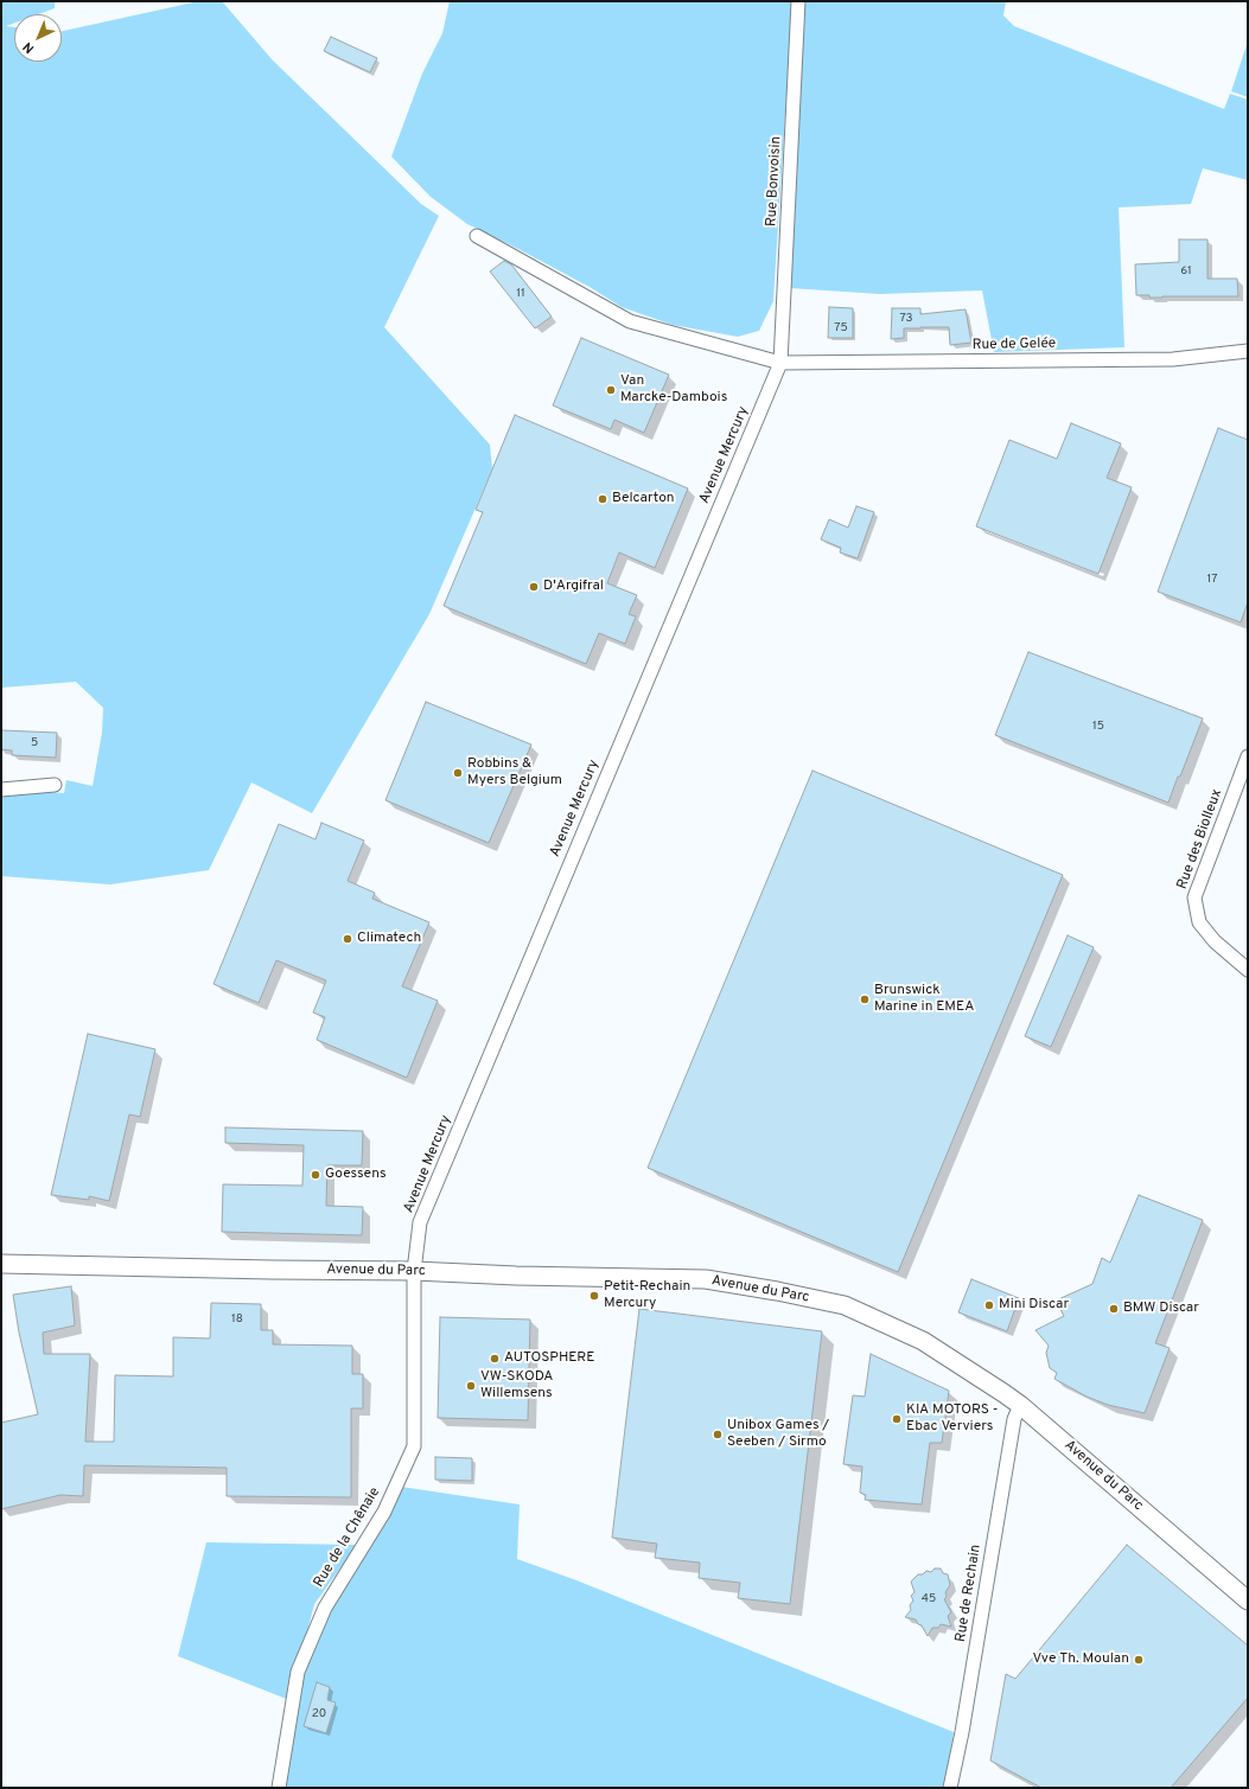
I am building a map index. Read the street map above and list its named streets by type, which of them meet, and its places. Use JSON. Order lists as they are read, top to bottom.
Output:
{
  "streets": {
    "street": [
      "Rue Bonvoisin",
      "Rue de Gelée",
      "Avenue Mercury",
      "Rue des Biolleux",
      "Avenue du Parc",
      "Rue de la Chênaie",
      "Rue de Rechain"
    ]
  },
  "crossings": [
    ["Rue Bonvoisin", "Rue de Gelée"],
    ["Rue Bonvoisin", "Avenue Mercury"],
    ["Rue de Gelée", "Avenue Mercury"],
    ["Avenue Mercury", "Avenue du Parc"],
    ["Avenue Mercury", "Rue de la Chênaie"],
    ["Avenue du Parc", "Rue de la Chênaie"],
    ["Avenue du Parc", "Rue de Rechain"]
  ],
  "places": [
    "Van Marcke-Dambois",
    "Belcarton",
    "D'Argifral",
    "Robbins & Myers Belgium",
    "Climatech",
    "Brunswick Marine in EMEA",
    "Goessens",
    "Petit-Rechain Mercury",
    "Mini Discar",
    "BMW Discar",
    "AUTOSPHERE",
    "VW-SKODA Willemsens",
    "KIA MOTORS - Ebac Verviers",
    "Unibox Games / Seeben / Sirmo",
    "Vve Th. Moulan"
  ],
  "house_numbers": [
    "61",
    "11",
    "73",
    "75",
    "17",
    "15",
    "5",
    "18",
    "45",
    "20"
  ],
  "north": "bottom left"
}
